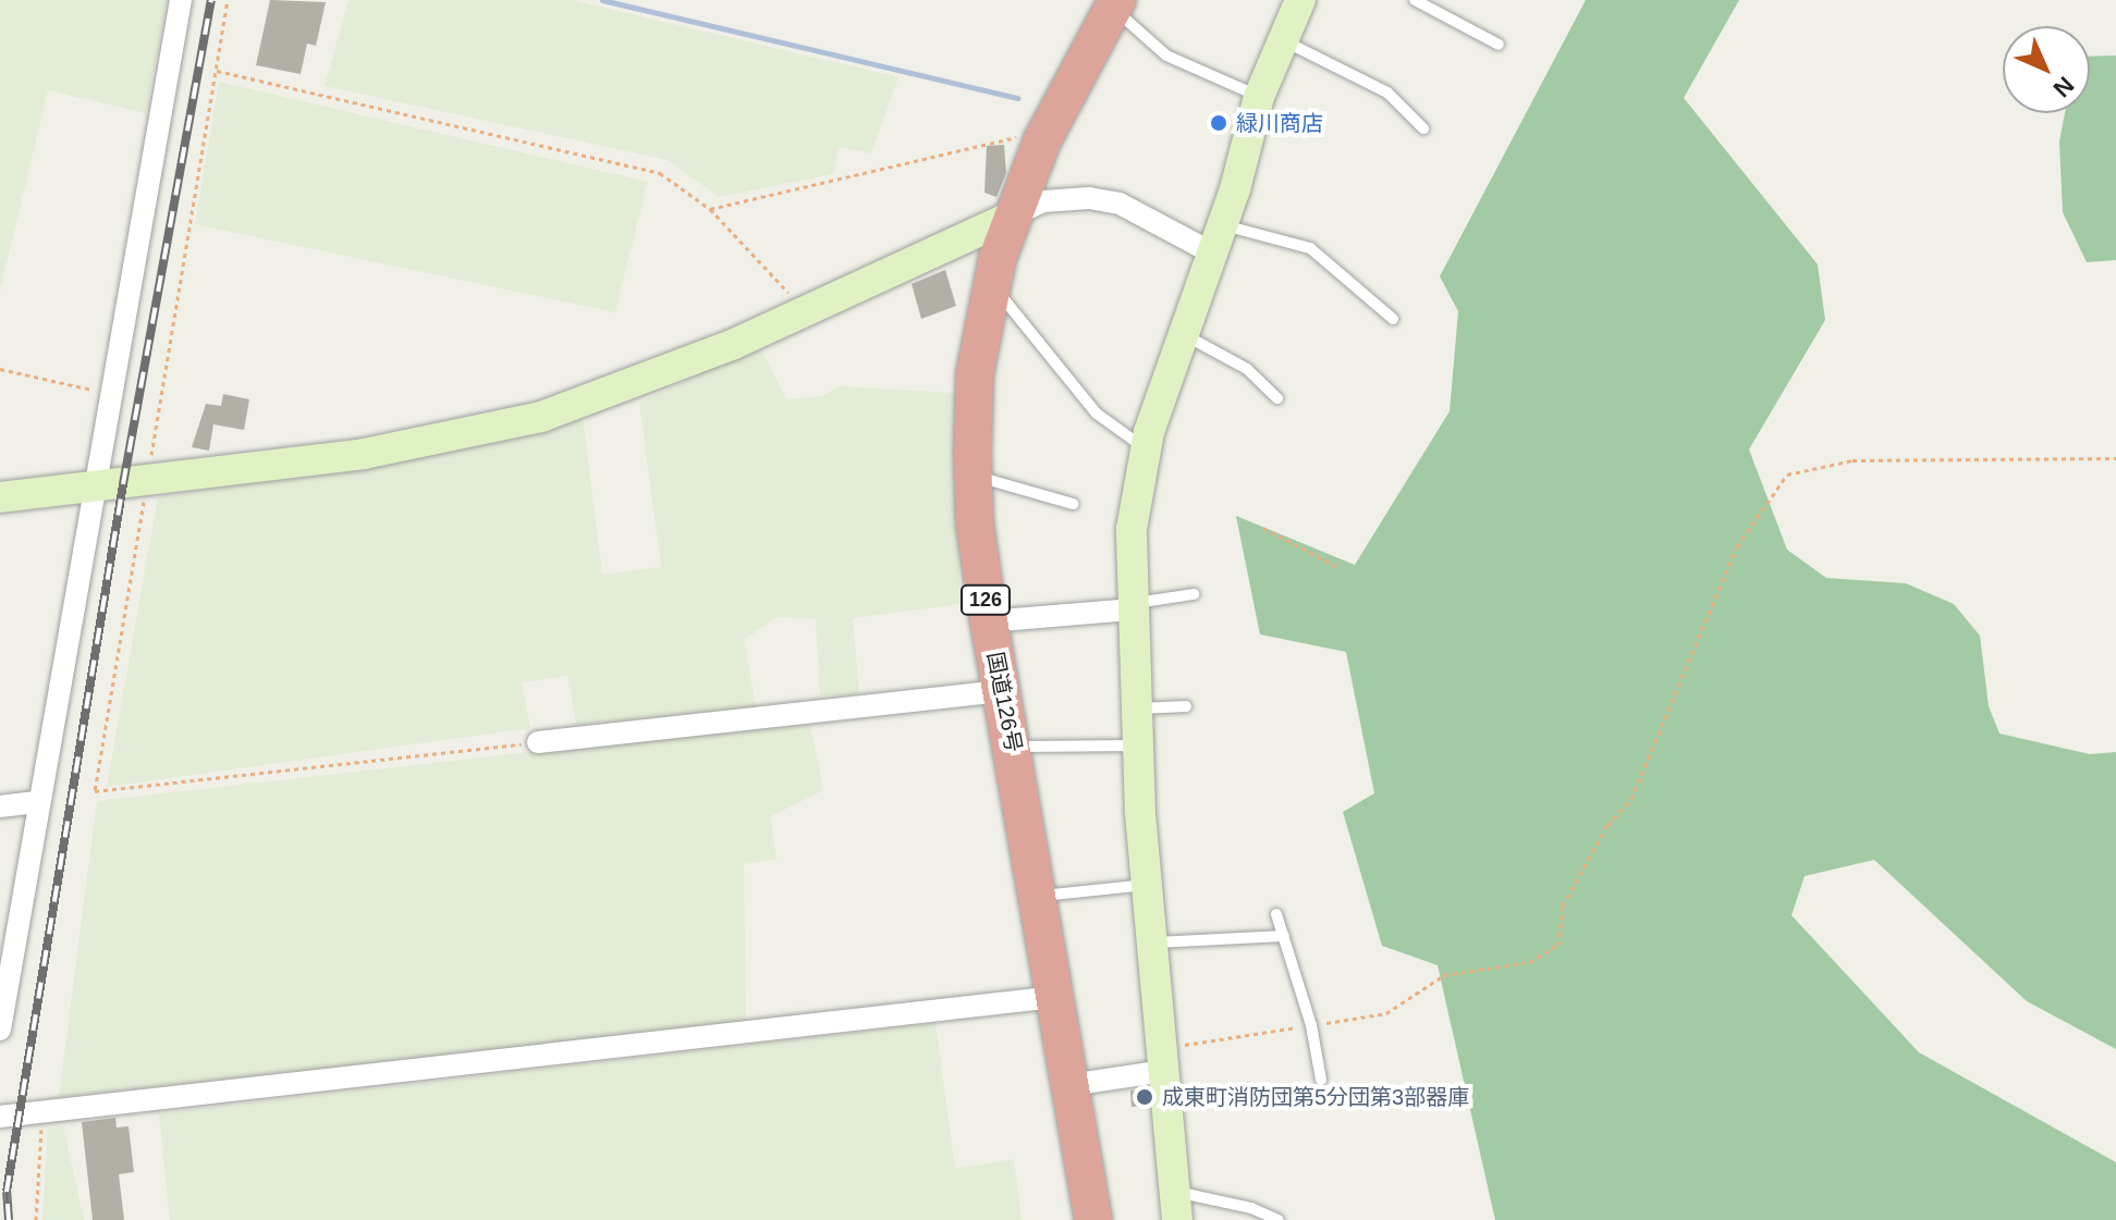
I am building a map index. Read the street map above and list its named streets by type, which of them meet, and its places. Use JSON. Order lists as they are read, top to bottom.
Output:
{
  "streets": {
    "highway": ["126", "国道126号"]
  },
  "places": ["緑川商店", "成東町消防団第5分団第3部器庫"],
  "north": "bottom right"
}
